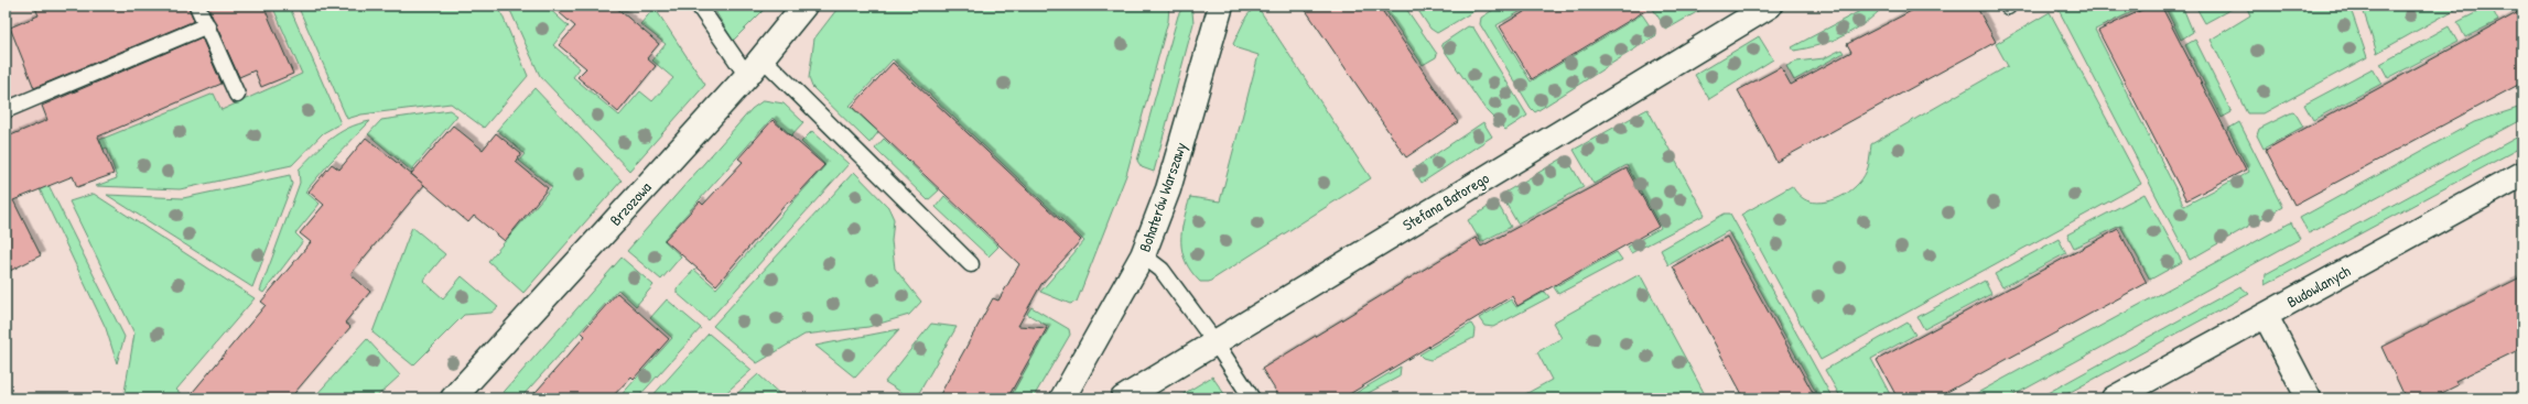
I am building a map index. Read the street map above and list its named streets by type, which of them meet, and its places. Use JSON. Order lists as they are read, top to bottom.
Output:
{
  "streets": {
    "street": [
      "Bohaterów Warszawy",
      "Stefana Batorego",
      "Brzozowa",
      "Budowlanych"
    ]
  }
}
